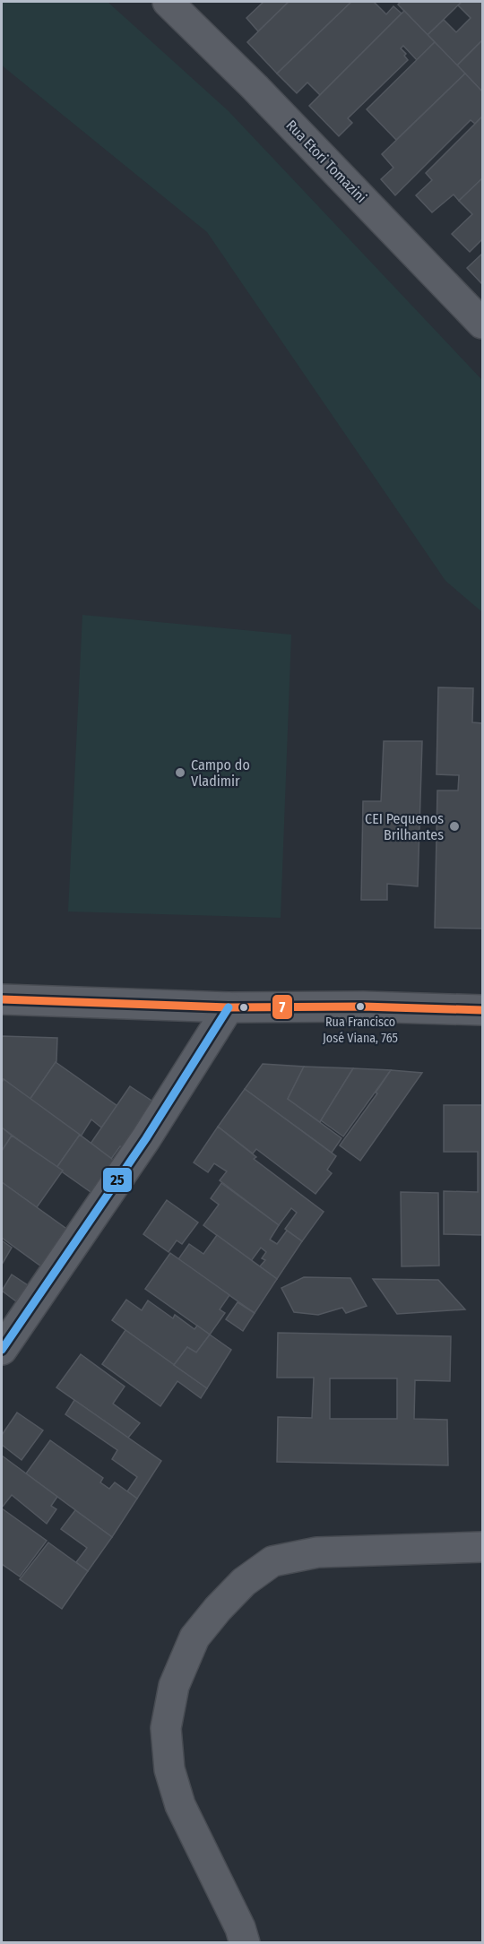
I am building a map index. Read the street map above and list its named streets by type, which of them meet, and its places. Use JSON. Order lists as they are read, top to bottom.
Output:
{
  "streets": {
    "street": ["Rua Etori Tomazini"]
  },
  "places": ["Campo do Vladimir", "CEI Pequenos Brilhantes", "Rua Francisco José Viana, 765"],
  "lines": ["transit line 7", "transit line 25"]
}
